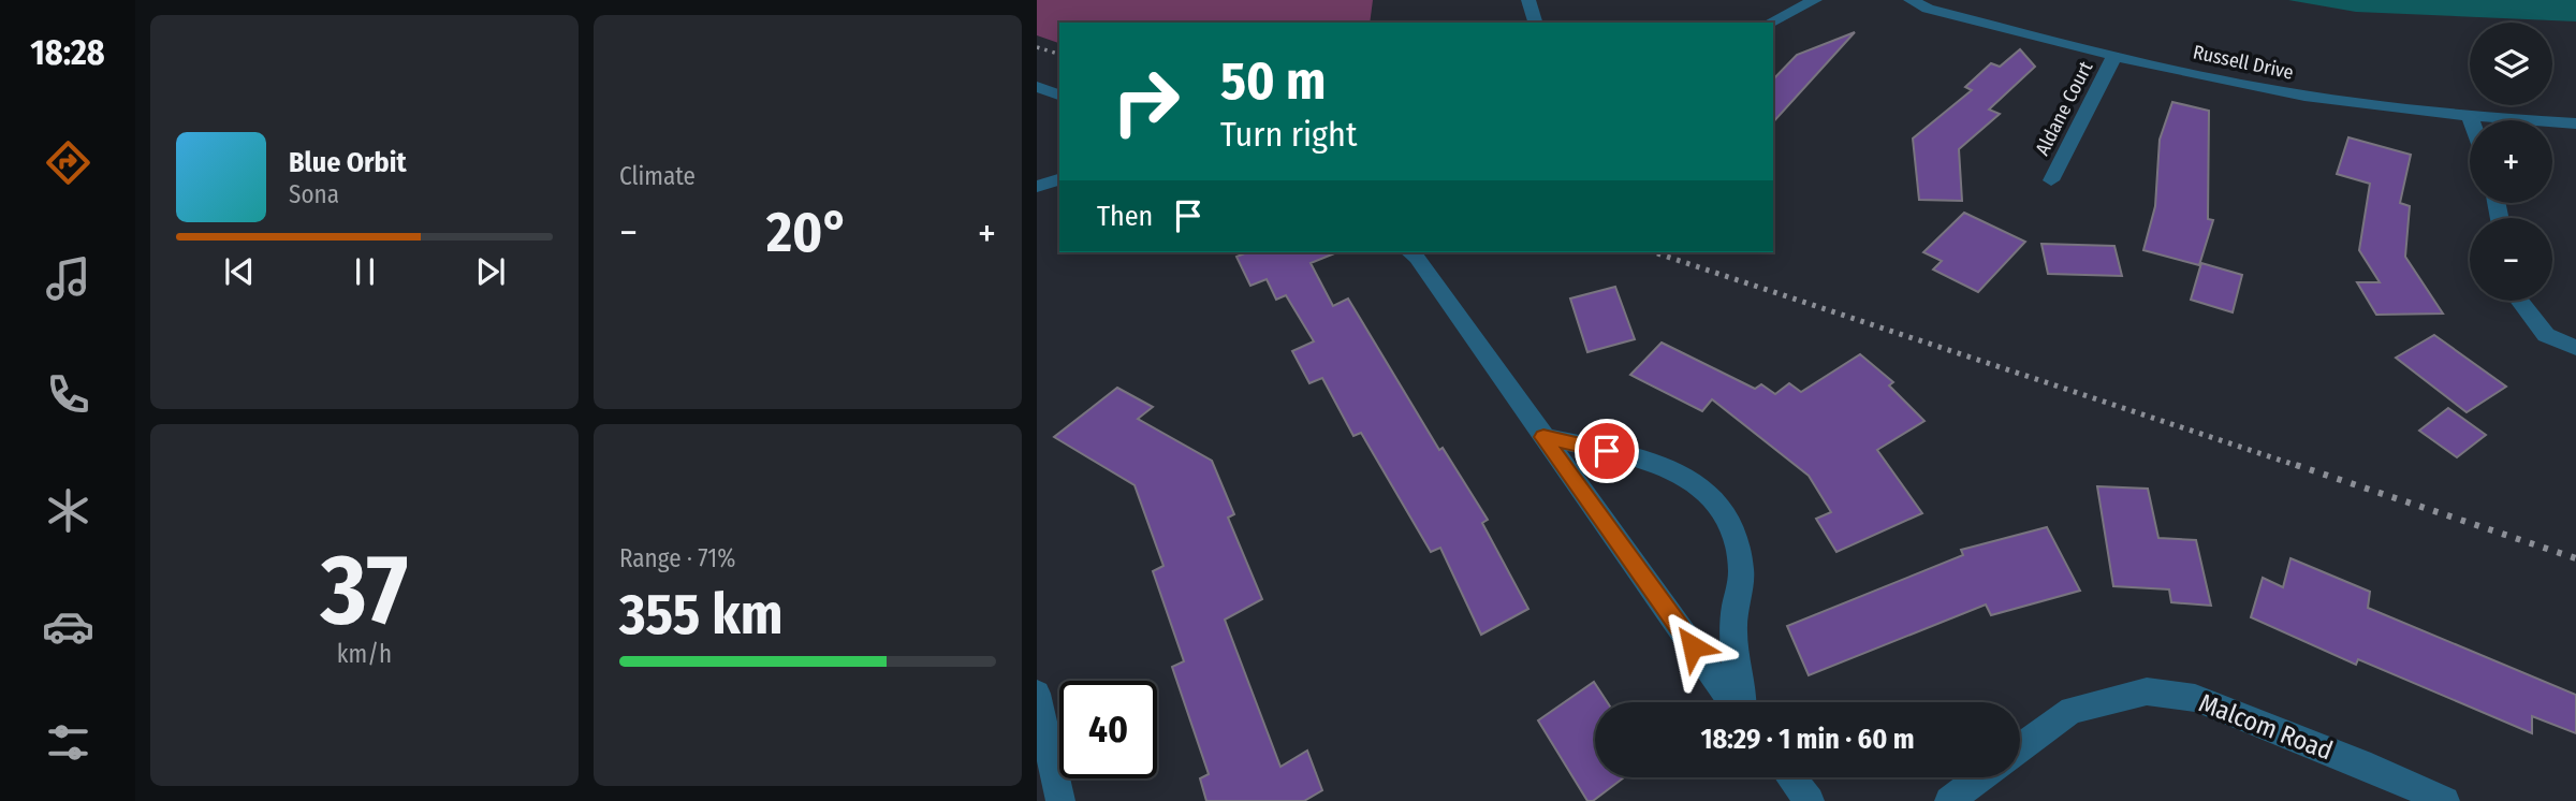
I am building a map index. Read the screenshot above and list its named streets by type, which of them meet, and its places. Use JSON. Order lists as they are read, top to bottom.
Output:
{
  "streets": {
    "street": ["Russell Drive", "Aldane Court", "Malcom Road"]
  },
  "crossings": [
    ["Russell Drive", "Aldane Court"]
  ],
  "page": {
    "tabs": "18:28",
    "tile": [
      "Climate",
      ["37", "km/h"],
      ["Range · 71%", "355 km"]
    ],
    "map_buttons": ["+", "−"],
    "turn": ["50 m", "Turn right"],
    "song": ["Blue Orbit", "Sona"],
    "then": "Then",
    "heat": ["−", "20°", "+"],
    "limit": "40",
    "trip": "18:29 · 1 min · 60 m"
  }
}
